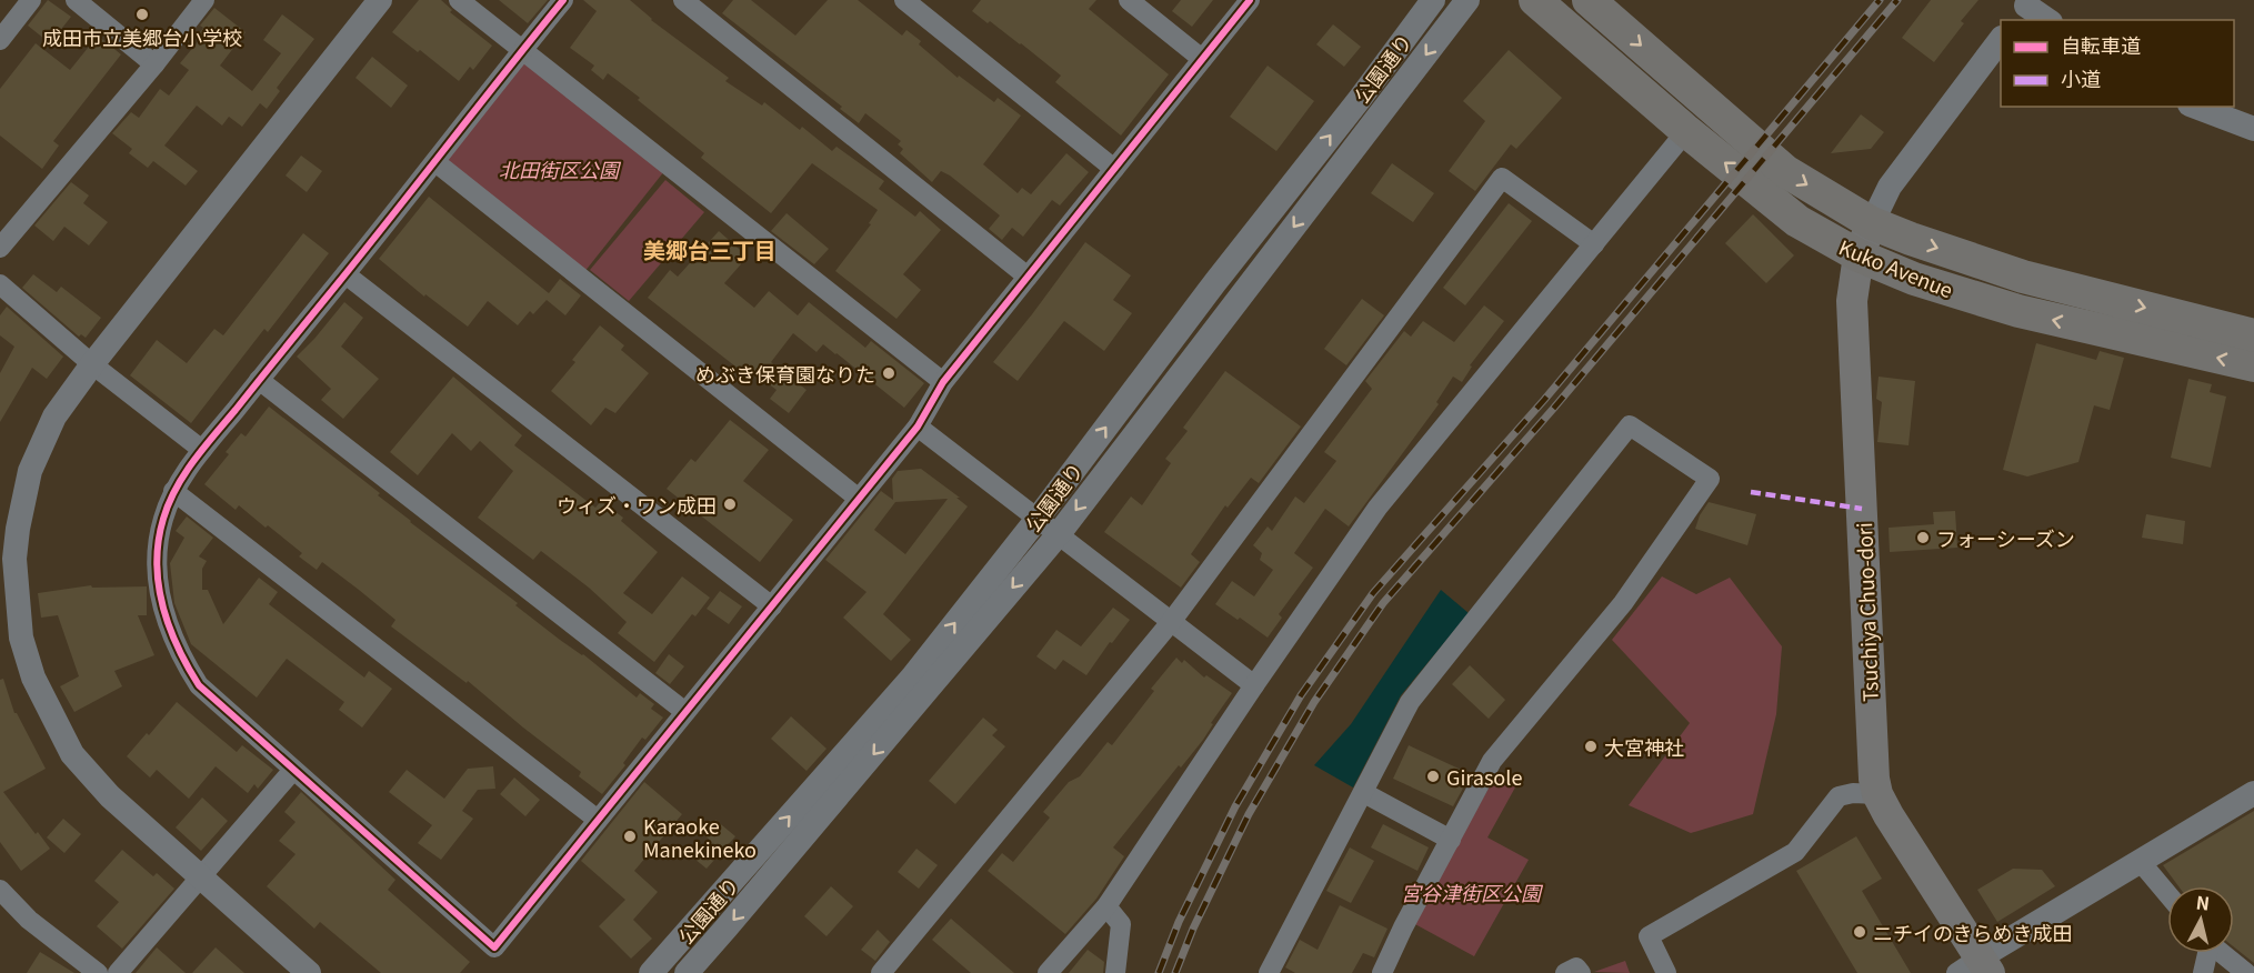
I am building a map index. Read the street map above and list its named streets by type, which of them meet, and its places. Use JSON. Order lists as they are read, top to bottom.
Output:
{
  "streets": {
    "highway": ["Kuko Avenue"],
    "main road": ["Tsuchiya Chuo-dori"],
    "street": ["公園通り"]
  },
  "crossings": [
    ["Kuko Avenue", "Tsuchiya Chuo-dori"]
  ],
  "districts": ["美郷台三丁目"],
  "parks": ["北田街区公園", "宮谷津街区公園"],
  "places": [
    "成田市立美郷台小学校",
    "めぶき保育園なりた",
    "ウィズ・ワン成田",
    "フォーシーズン",
    "大宮神社",
    "Girasole",
    "Karaoke Manekineko",
    "ニチイのきらめき成田"
  ],
  "legend": ["自転車道", "小道"],
  "north": "top"
}
